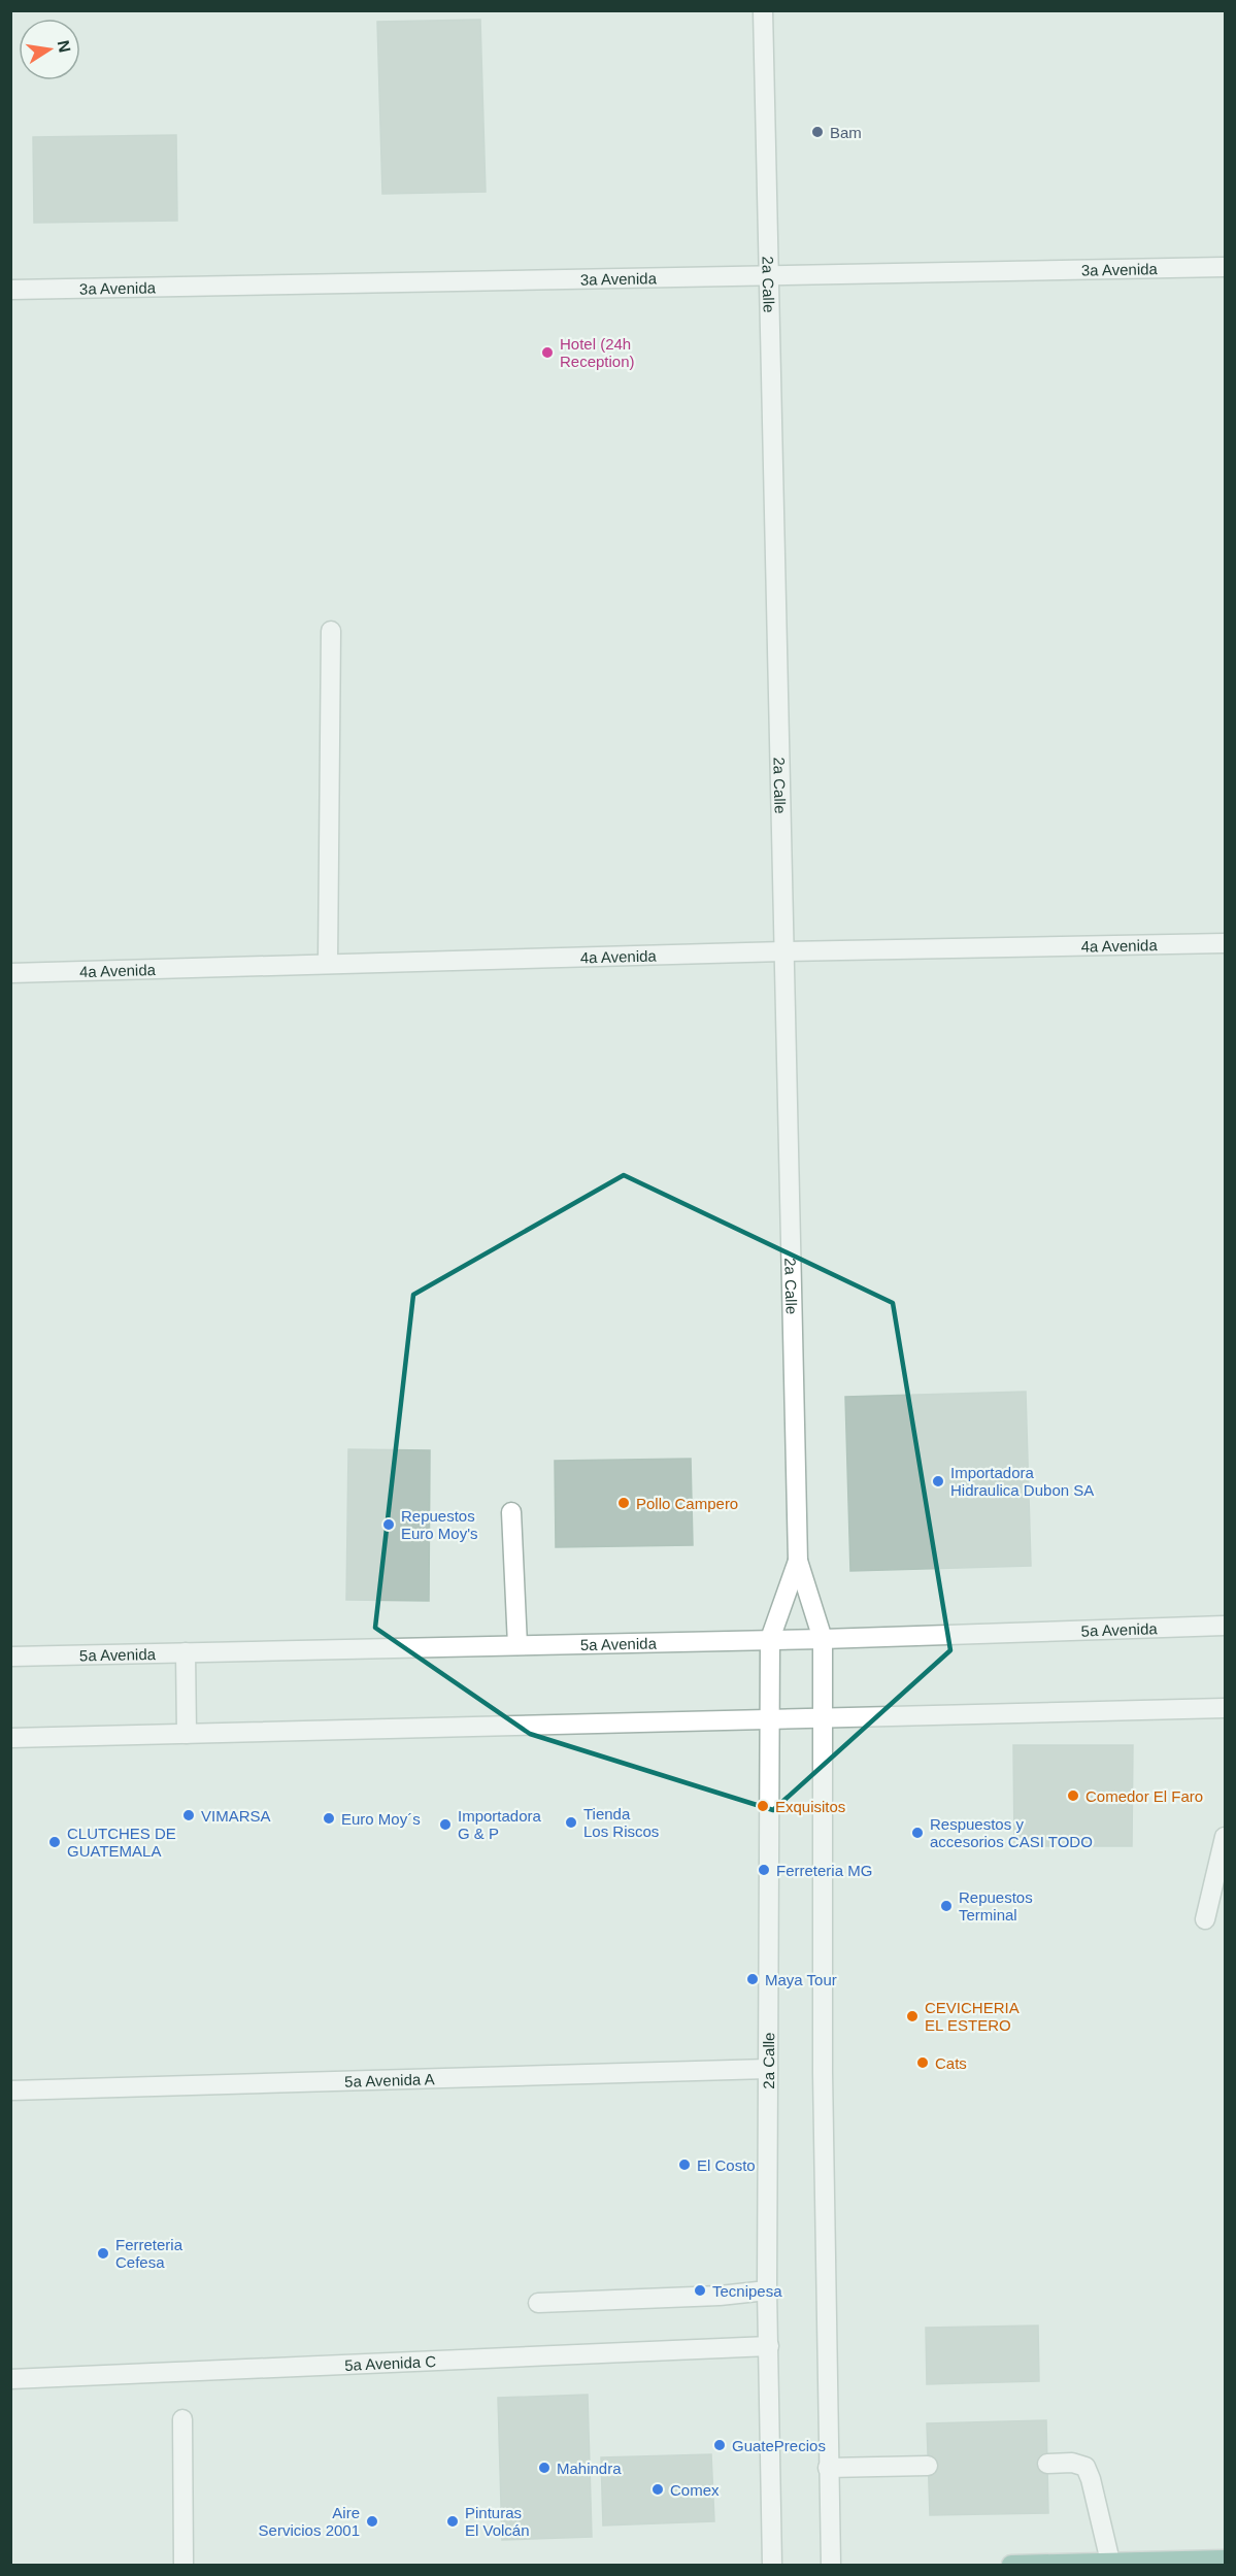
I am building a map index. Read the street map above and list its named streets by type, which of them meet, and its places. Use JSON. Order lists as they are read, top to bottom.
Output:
{
  "streets": {
    "street": [
      "3a Avenida",
      "2a Calle",
      "4a Avenida",
      "5a Avenida",
      "5a Avenida A",
      "5a Avenida C"
    ]
  },
  "crossings": [
    ["3a Avenida", "2a Calle"],
    ["2a Calle", "4a Avenida"],
    ["2a Calle", "5a Avenida"],
    ["2a Calle", "5a Avenida A"],
    ["2a Calle", "5a Avenida C"]
  ],
  "places": [
    "Bam",
    "Hotel (24h Reception)",
    "Importadora Hidraulica Dubon SA",
    "Pollo Campero",
    "Repuestos Euro Moy's",
    "Comedor El Faro",
    "Exquisitos",
    "VIMARSA",
    "Euro Moy´s",
    "Tienda Los Riscos",
    "Importadora G & P",
    "Respuestos y accesorios CASI TODO",
    "CLUTCHES DE GUATEMALA",
    "Ferreteria MG",
    "Repuestos Terminal",
    "Maya Tour",
    "CEVICHERIA EL ESTERO",
    "Cats",
    "El Costo",
    "Ferreteria Cefesa",
    "Tecnipesa",
    "GuatePrecios",
    "Mahindra",
    "Comex",
    "Aire Servicios 2001",
    "Pinturas El Volcán"
  ],
  "north": "right"
}
